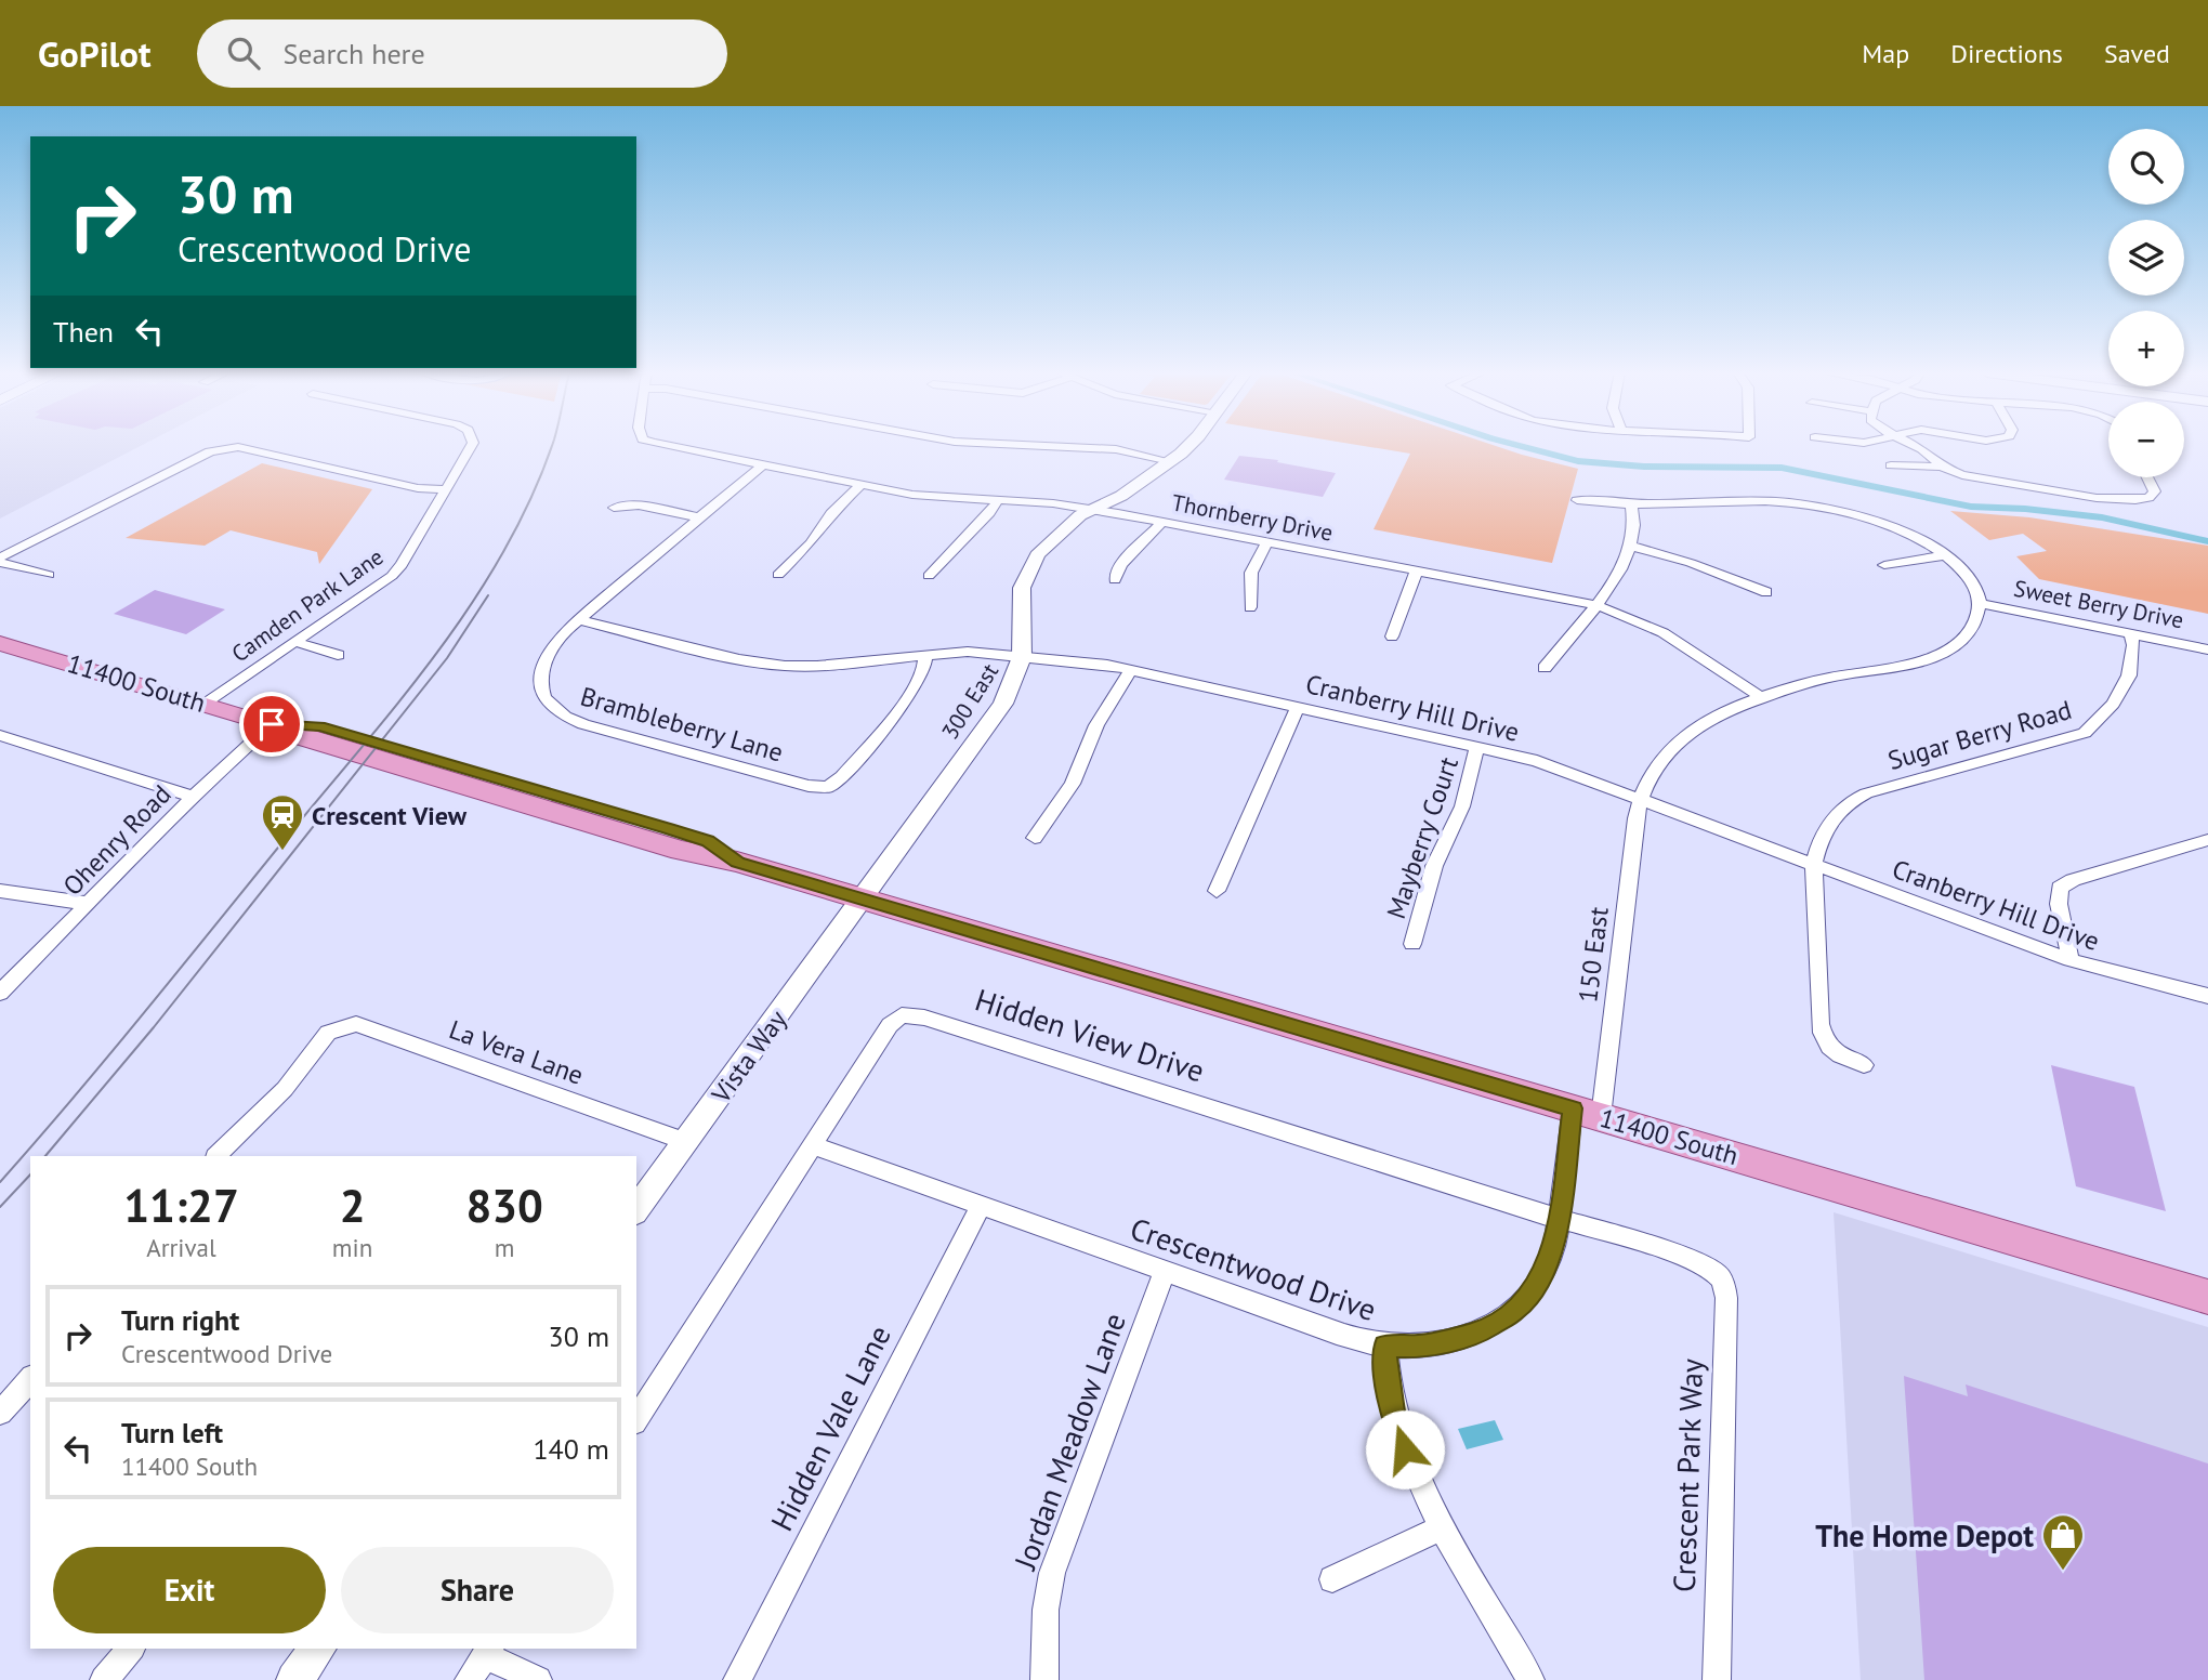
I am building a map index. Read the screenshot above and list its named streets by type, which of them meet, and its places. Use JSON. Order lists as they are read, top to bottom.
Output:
{
  "streets": {
    "main road": ["11400 South"],
    "street": [
      "Thornberry Drive",
      "Sweet Berry Drive",
      "Camden Park Lane",
      "300 East",
      "Cranberry Hill Drive",
      "Brambleberry Lane",
      "Sugar Berry Road",
      "Mayberry Court",
      "Ohenry Road",
      "150 East",
      "Hidden View Drive",
      "La Vera Lane",
      "Vista Way",
      "Crescentwood Drive",
      "Hidden Vale Lane",
      "Jordan Meadow Lane",
      "Crescent Park Way"
    ]
  },
  "crossings": [
    ["Thornberry Drive", "300 East"],
    ["Thornberry Drive", "Brambleberry Lane"],
    ["Thornberry Drive", "150 East"],
    ["Sweet Berry Drive", "Sugar Berry Road"],
    ["Sweet Berry Drive", "150 East"],
    ["Camden Park Lane", "11400 South"],
    ["11400 South", "300 East"],
    ["11400 South", "Ohenry Road"],
    ["11400 South", "150 East"],
    ["11400 South", "Vista Way"],
    ["11400 South", "Crescentwood Drive"],
    ["300 East", "Cranberry Hill Drive"],
    ["300 East", "Vista Way"],
    ["Cranberry Hill Drive", "Brambleberry Lane"],
    ["Cranberry Hill Drive", "Sugar Berry Road"],
    ["Cranberry Hill Drive", "Mayberry Court"],
    ["Cranberry Hill Drive", "150 East"],
    ["150 East", "Crescentwood Drive"],
    ["Hidden View Drive", "Crescentwood Drive"],
    ["Hidden View Drive", "Crescent Park Way"],
    ["La Vera Lane", "Vista Way"],
    ["Crescentwood Drive", "Hidden Vale Lane"],
    ["Crescentwood Drive", "Jordan Meadow Lane"]
  ],
  "places": {
    "station": ["Crescent View"],
    "shop": ["The Home Depot"]
  },
  "page": {
    "header": "GoPilot",
    "search": "Search here",
    "nav": ["Map", "Directions", "Saved"],
    "map_buttons": ["+", "−"],
    "turn": ["30 m", "Crescentwood Drive"],
    "then": "Then",
    "eta": [
      "11:27",
      "Arrival",
      "2",
      "min",
      "830",
      "m"
    ],
    "list": [
      {
        "name": "Turn right",
        "note": "Crescentwood Drive",
        "value": "30 m"
      },
      {
        "name": "Turn left",
        "note": "11400 South",
        "value": "140 m"
      }
    ],
    "buttons": ["Exit", "Share"]
  }
}
